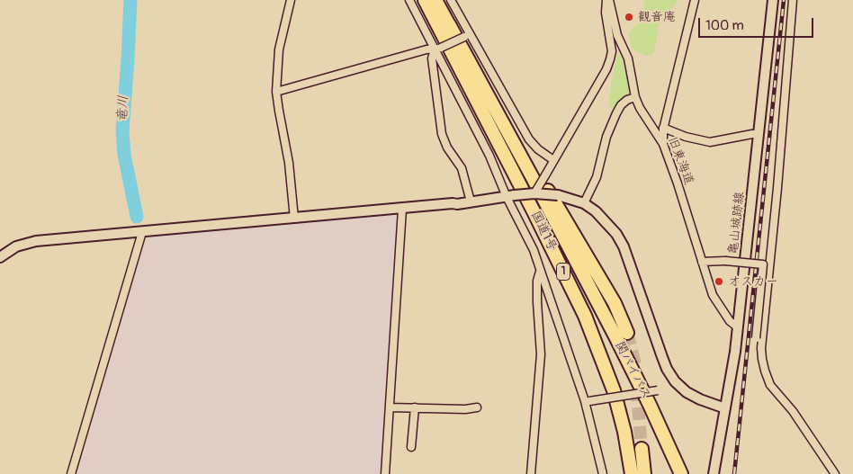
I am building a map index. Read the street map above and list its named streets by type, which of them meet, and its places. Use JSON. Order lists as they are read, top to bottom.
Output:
{
  "streets": {
    "highway": ["国道1号", "1", "関バイパス"],
    "street": ["旧東海道", "亀山城跡線"]
  },
  "crossings": [
    ["旧東海道", "亀山城跡線"],
    ["国道1号", "1"],
    ["1", "関バイパス"]
  ],
  "water": ["竜川"],
  "places": ["観音庵", "オスカー"],
  "scale_bar": "100 m"
}
